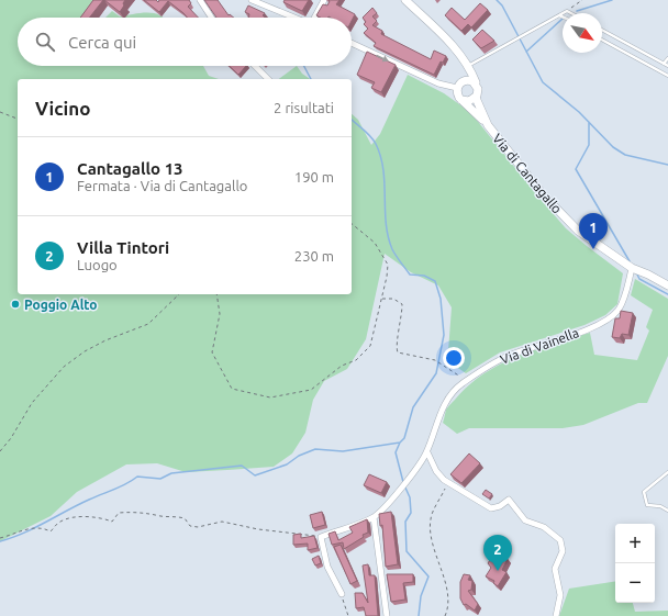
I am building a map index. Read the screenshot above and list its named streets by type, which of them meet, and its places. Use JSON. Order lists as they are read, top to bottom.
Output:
{
  "streets": {
    "street": ["Via di Cantagallo", "Via di Vainella"]
  },
  "crossings": [
    ["Via di Cantagallo", "Via di Vainella"]
  ],
  "places": ["Poggio Alto"],
  "north": "bottom right",
  "page": {
    "search": "Cerca qui",
    "heading": ["Vicino", "2 risultati"],
    "list": [
      {
        "mark": "1",
        "name": "Cantagallo 13",
        "note": "Fermata · Via di Cantagallo",
        "value": "190 m"
      },
      {
        "mark": "2",
        "name": "Villa Tintori",
        "note": "Luogo",
        "value": "230 m"
      }
    ],
    "pins": ["1", "2"],
    "map_buttons": ["+", "−"]
  }
}
